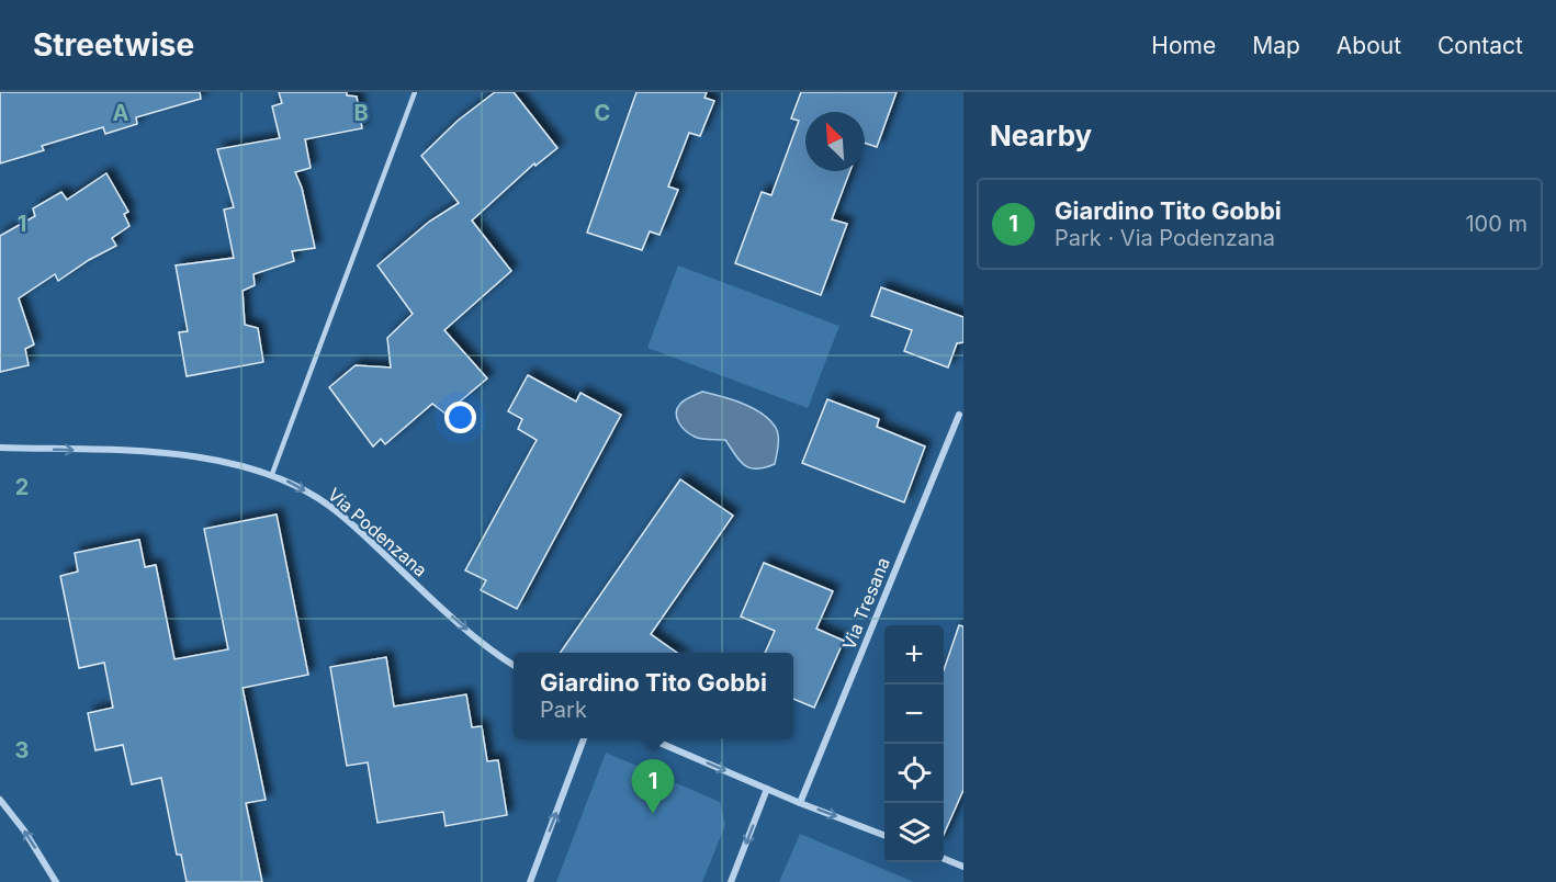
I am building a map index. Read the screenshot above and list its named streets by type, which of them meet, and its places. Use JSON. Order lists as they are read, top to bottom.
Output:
{
  "streets": {
    "street": ["Via Podenzana", "Via Tresana"]
  },
  "one_way": ["Via Podenzana"],
  "north": "top left",
  "page": {
    "header": "Streetwise",
    "nav": [
      "Home",
      "Map",
      "About",
      "Contact"
    ],
    "heading": "Nearby",
    "list": [
      {
        "mark": "1",
        "name": "Giardino Tito Gobbi",
        "note": "Park · Via Podenzana",
        "value": "100 m"
      }
    ],
    "map_buttons": ["+", "−"],
    "popup": ["Giardino Tito Gobbi", "Park"],
    "pins": "1"
  },
  "grid": {
    "columns": ["A", "B", "C"],
    "rows": ["1", "2", "3"]
  }
}
